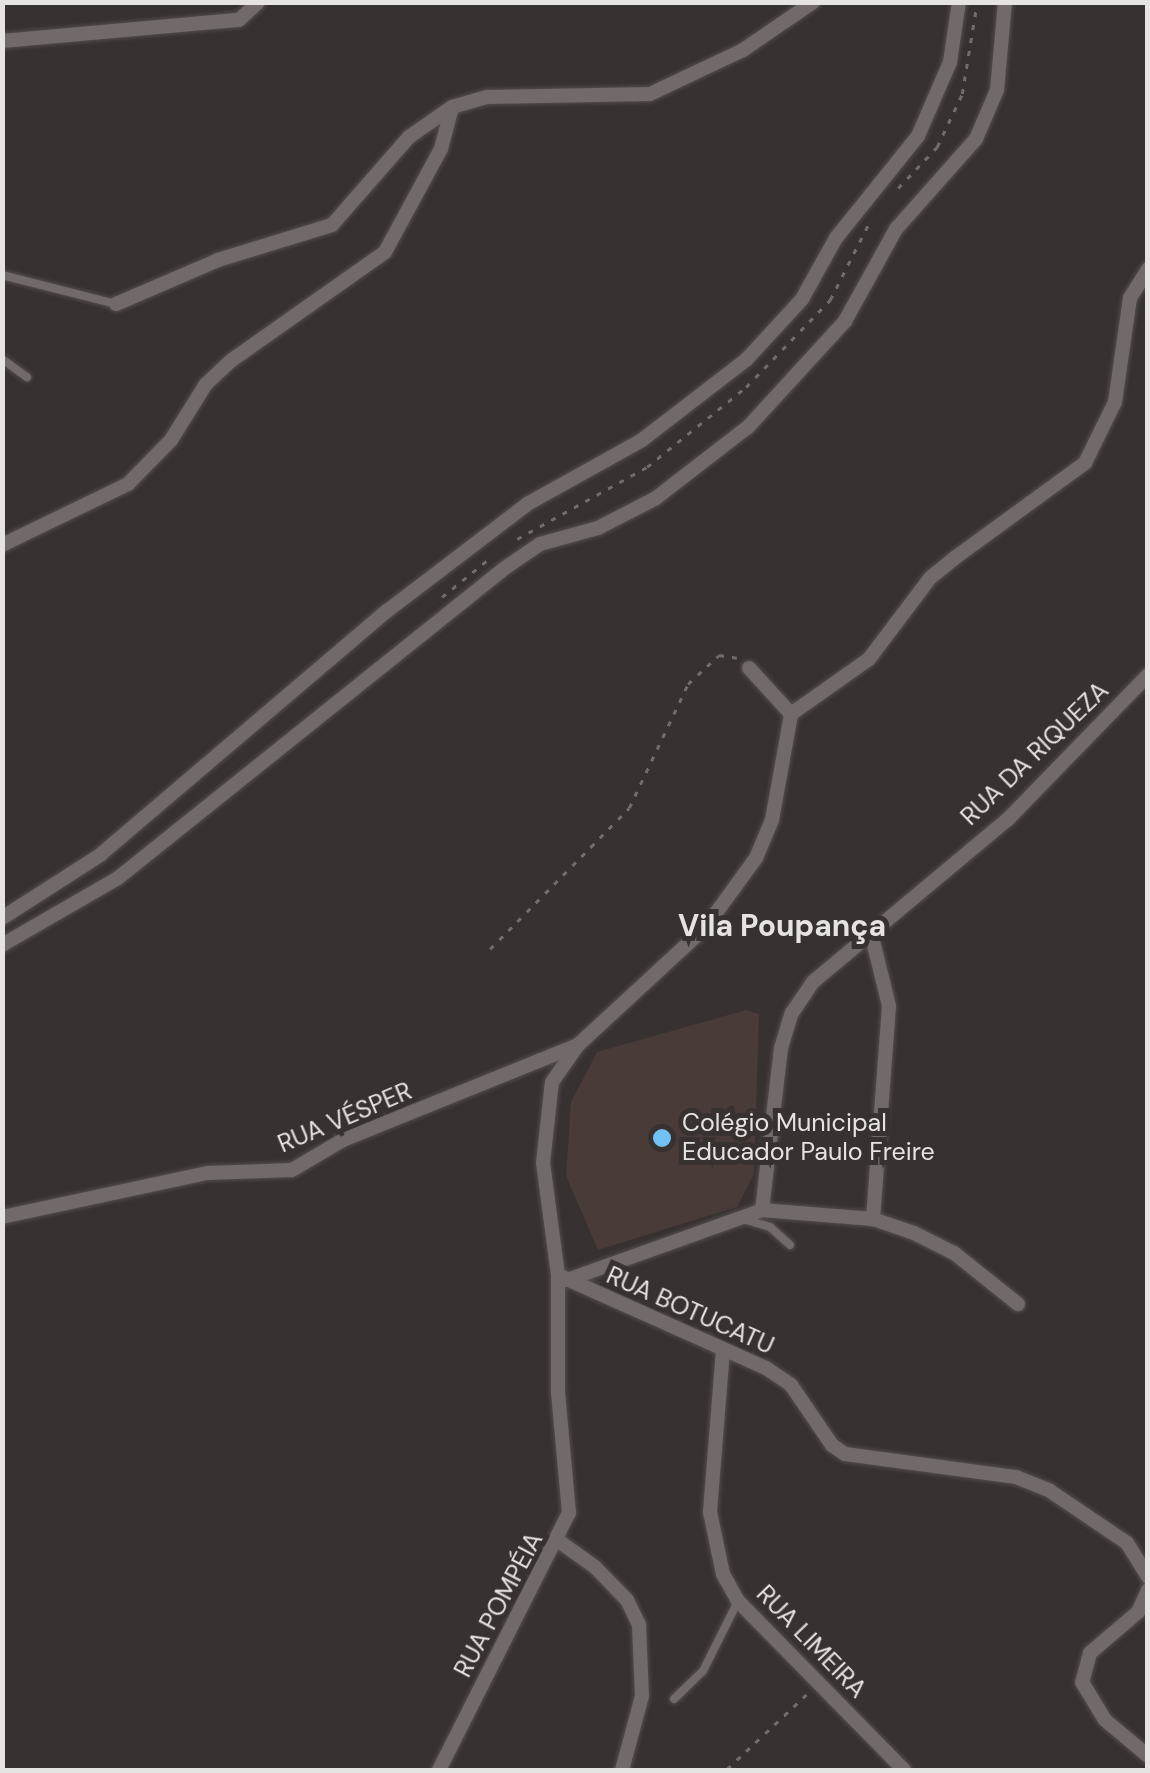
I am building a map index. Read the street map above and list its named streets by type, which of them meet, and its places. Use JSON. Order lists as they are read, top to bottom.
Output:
{
  "streets": {
    "street": [
      "RUA DA RIQUEZA",
      "RUA VÉSPER",
      "RUA BOTUCATU",
      "RUA POMPÉIA",
      "RUA LIMEIRA"
    ]
  },
  "crossings": [
    ["RUA VÉSPER", "RUA POMPÉIA"],
    ["RUA BOTUCATU", "RUA POMPÉIA"],
    ["RUA BOTUCATU", "RUA LIMEIRA"]
  ],
  "districts": ["Vila Poupança"],
  "places": ["Colégio Municipal Educador Paulo Freire"]
}
